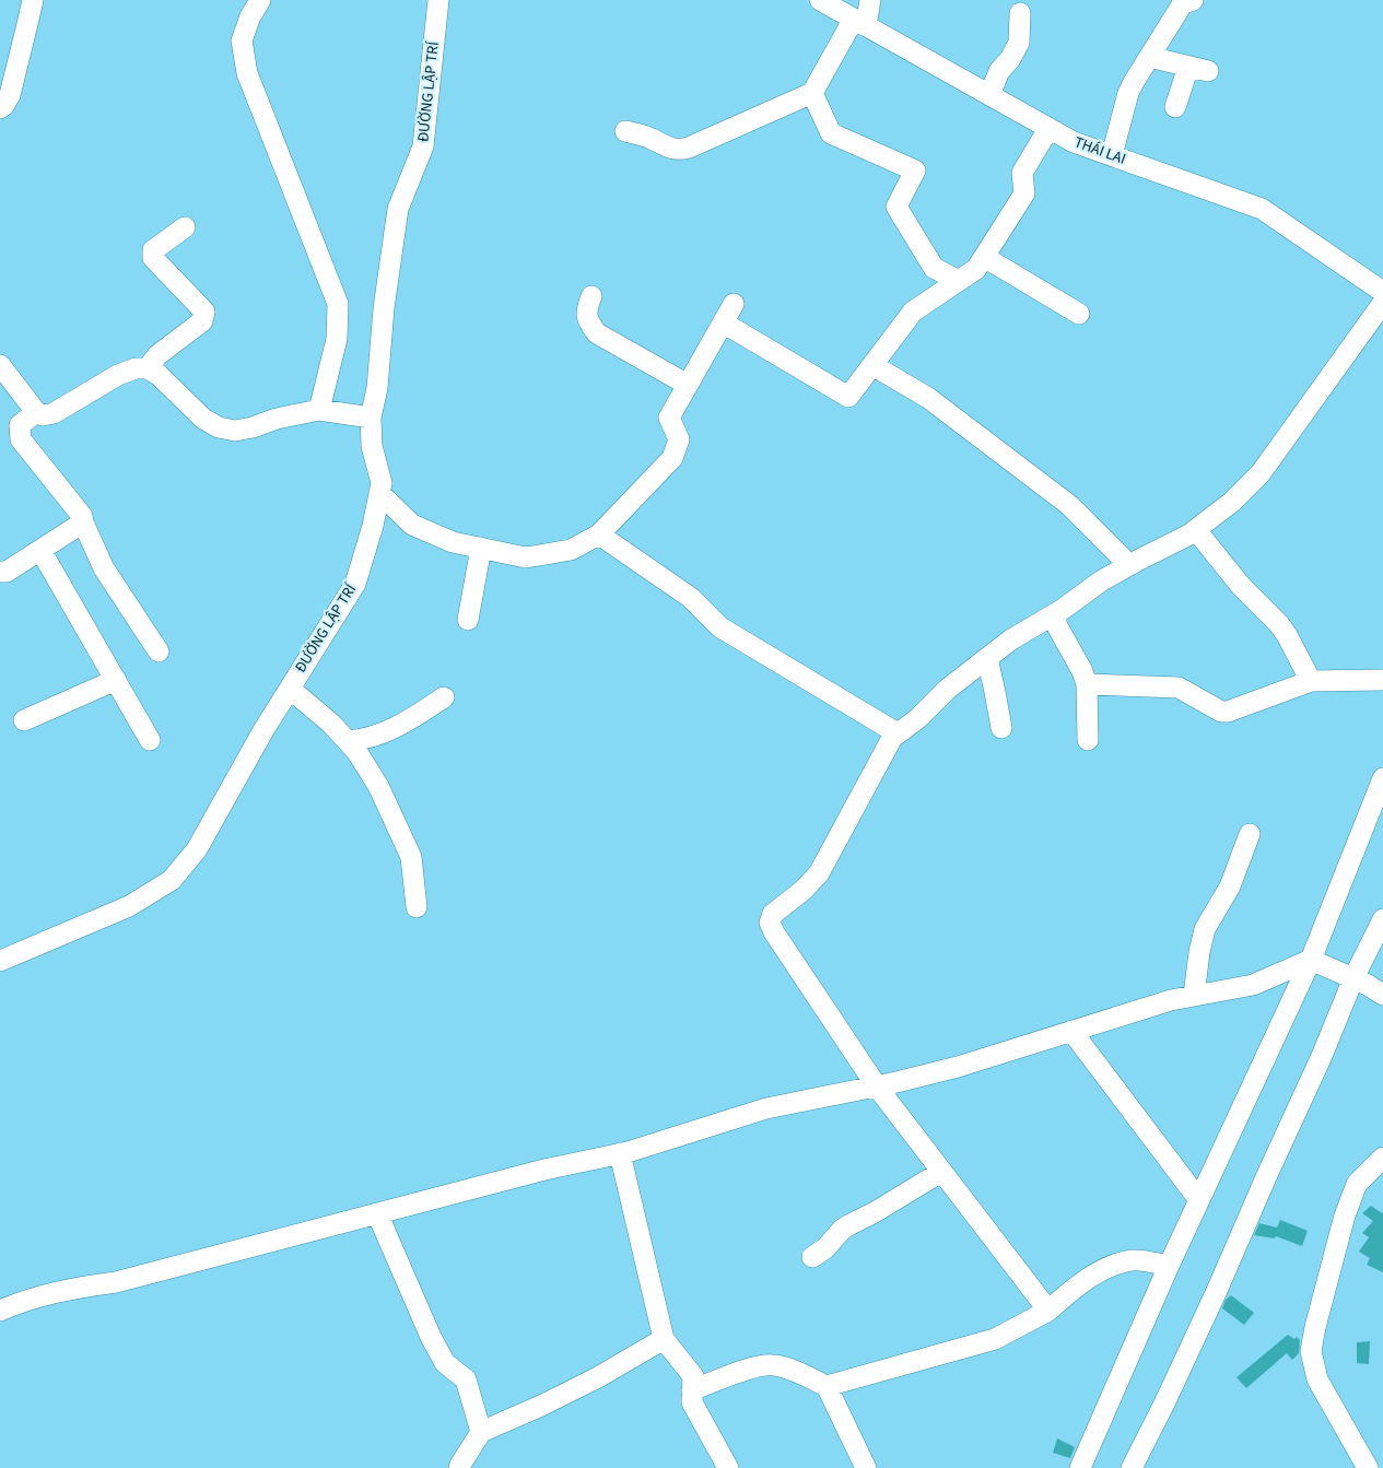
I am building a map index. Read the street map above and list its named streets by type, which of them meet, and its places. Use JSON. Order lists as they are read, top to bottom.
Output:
{
  "streets": {
    "street": ["ĐƯỜNG LẬP TRÍ", "THÁI LAI"]
  }
}
